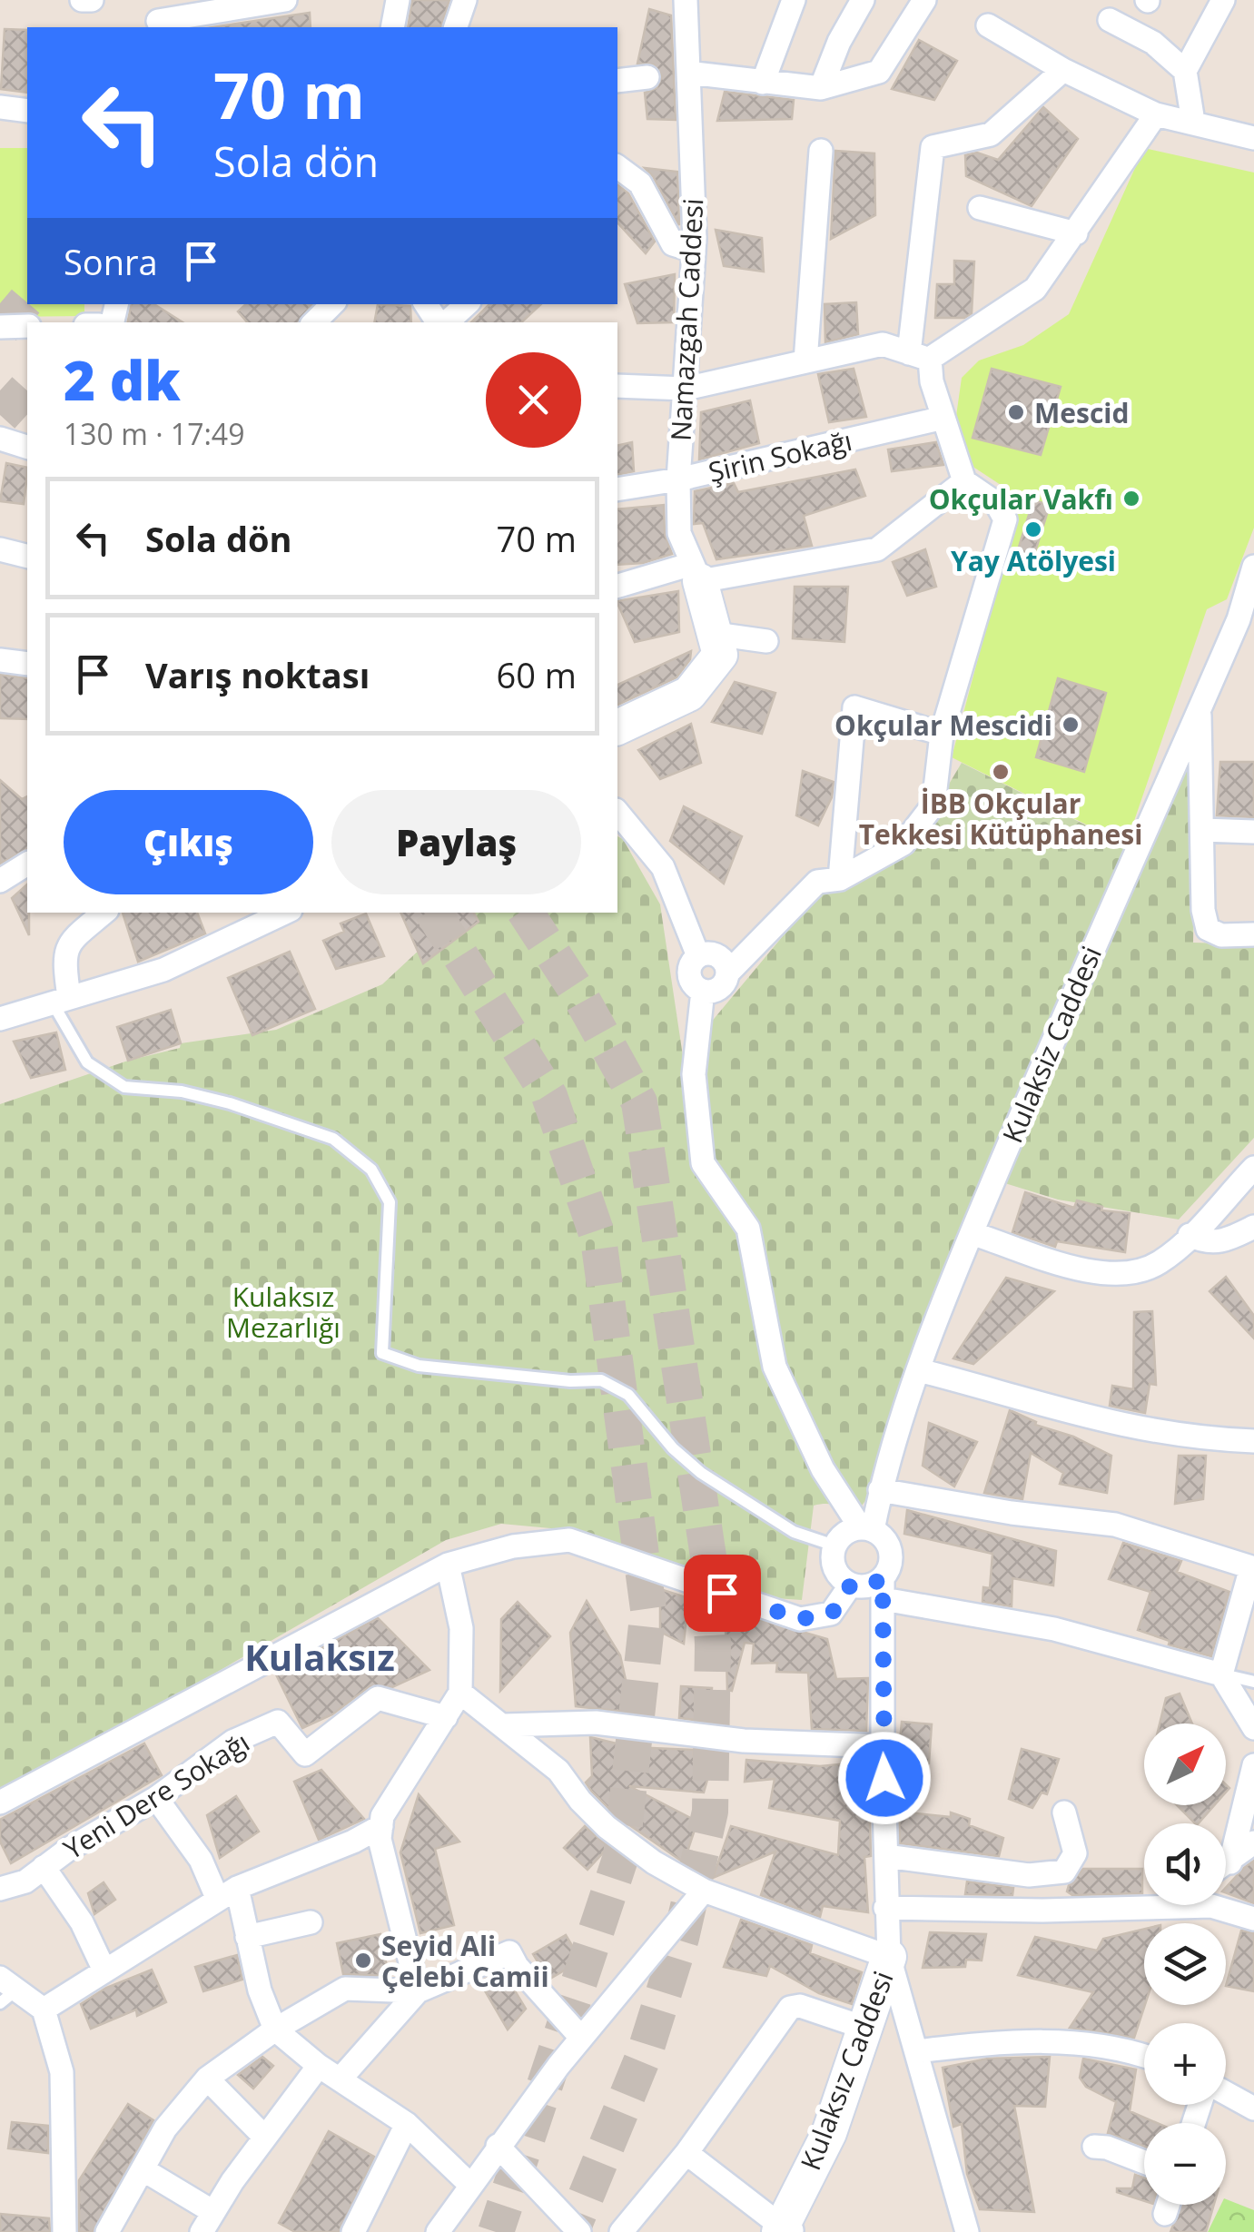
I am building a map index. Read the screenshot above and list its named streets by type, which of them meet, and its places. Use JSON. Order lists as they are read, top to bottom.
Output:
{
  "streets": {
    "street": [
      "Namazgah Caddesi",
      "Şirin Sokağı",
      "Kulaksiz Caddesi",
      "Yeni Dere Sokağı",
      "Kulaksız Caddesi"
    ]
  },
  "crossings": [
    ["Namazgah Caddesi", "Şirin Sokağı"]
  ],
  "districts": ["Kulaksız"],
  "parks": ["Kulaksız Mezarlığı"],
  "places": [
    "Mescid",
    "Okçular Vakfı",
    "Yay Atölyesi",
    "Okçular Mescidi",
    "İBB Okçular Tekkesi Kütüphanesi",
    "Seyid Ali Çelebi Camii"
  ],
  "north": "top right",
  "page": {
    "turn": ["70 m", "Sola dön"],
    "then": "Sonra",
    "heading": ["2 dk", "130 m · 17:49"],
    "list": [
      {
        "name": "Sola dön",
        "value": "70 m"
      },
      {
        "name": "Varış noktası",
        "value": "60 m"
      }
    ],
    "buttons": ["Çıkış", "Paylaş"],
    "map_buttons": ["+", "−"]
  }
}
